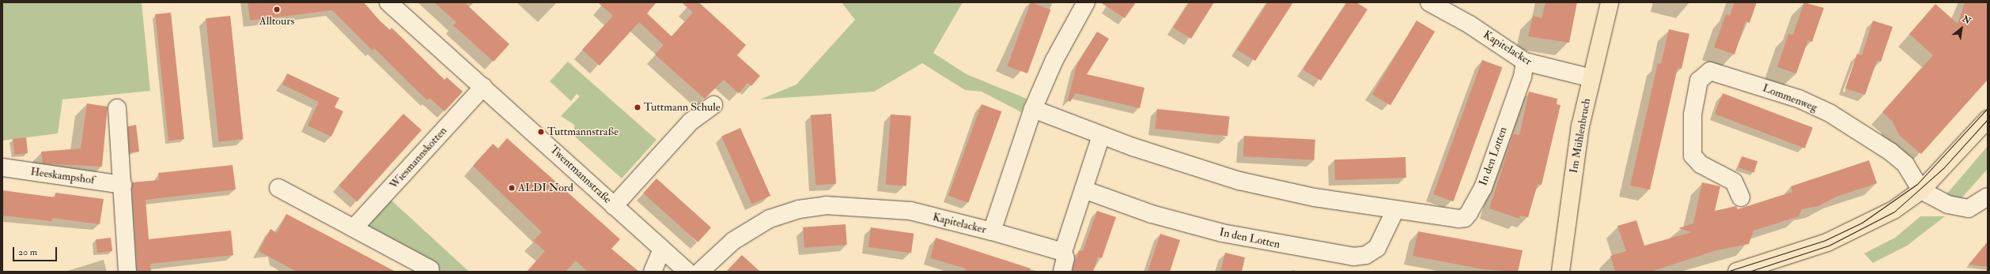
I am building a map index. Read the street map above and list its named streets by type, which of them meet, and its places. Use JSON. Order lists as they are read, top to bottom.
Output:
{
  "streets": {
    "main road": ["Im Mühlenbruch"],
    "street": [
      "Kapitelacker",
      "Lommenweg",
      "In den Lotten",
      "Wiesmannskotten",
      "Twentmannstraße",
      "Heeskampshof"
    ]
  },
  "crossings": [
    ["Kapitelacker", "Im Mühlenbruch"],
    ["Kapitelacker", "In den Lotten"],
    ["Kapitelacker", "Twentmannstraße"],
    ["Wiesmannskotten", "Twentmannstraße"]
  ],
  "places": [
    "Alltours",
    "Tuttmann Schule",
    "Tuttmannstraße",
    "ALDI Nord"
  ],
  "scale_bar": "20 m",
  "north": "top right"
}
